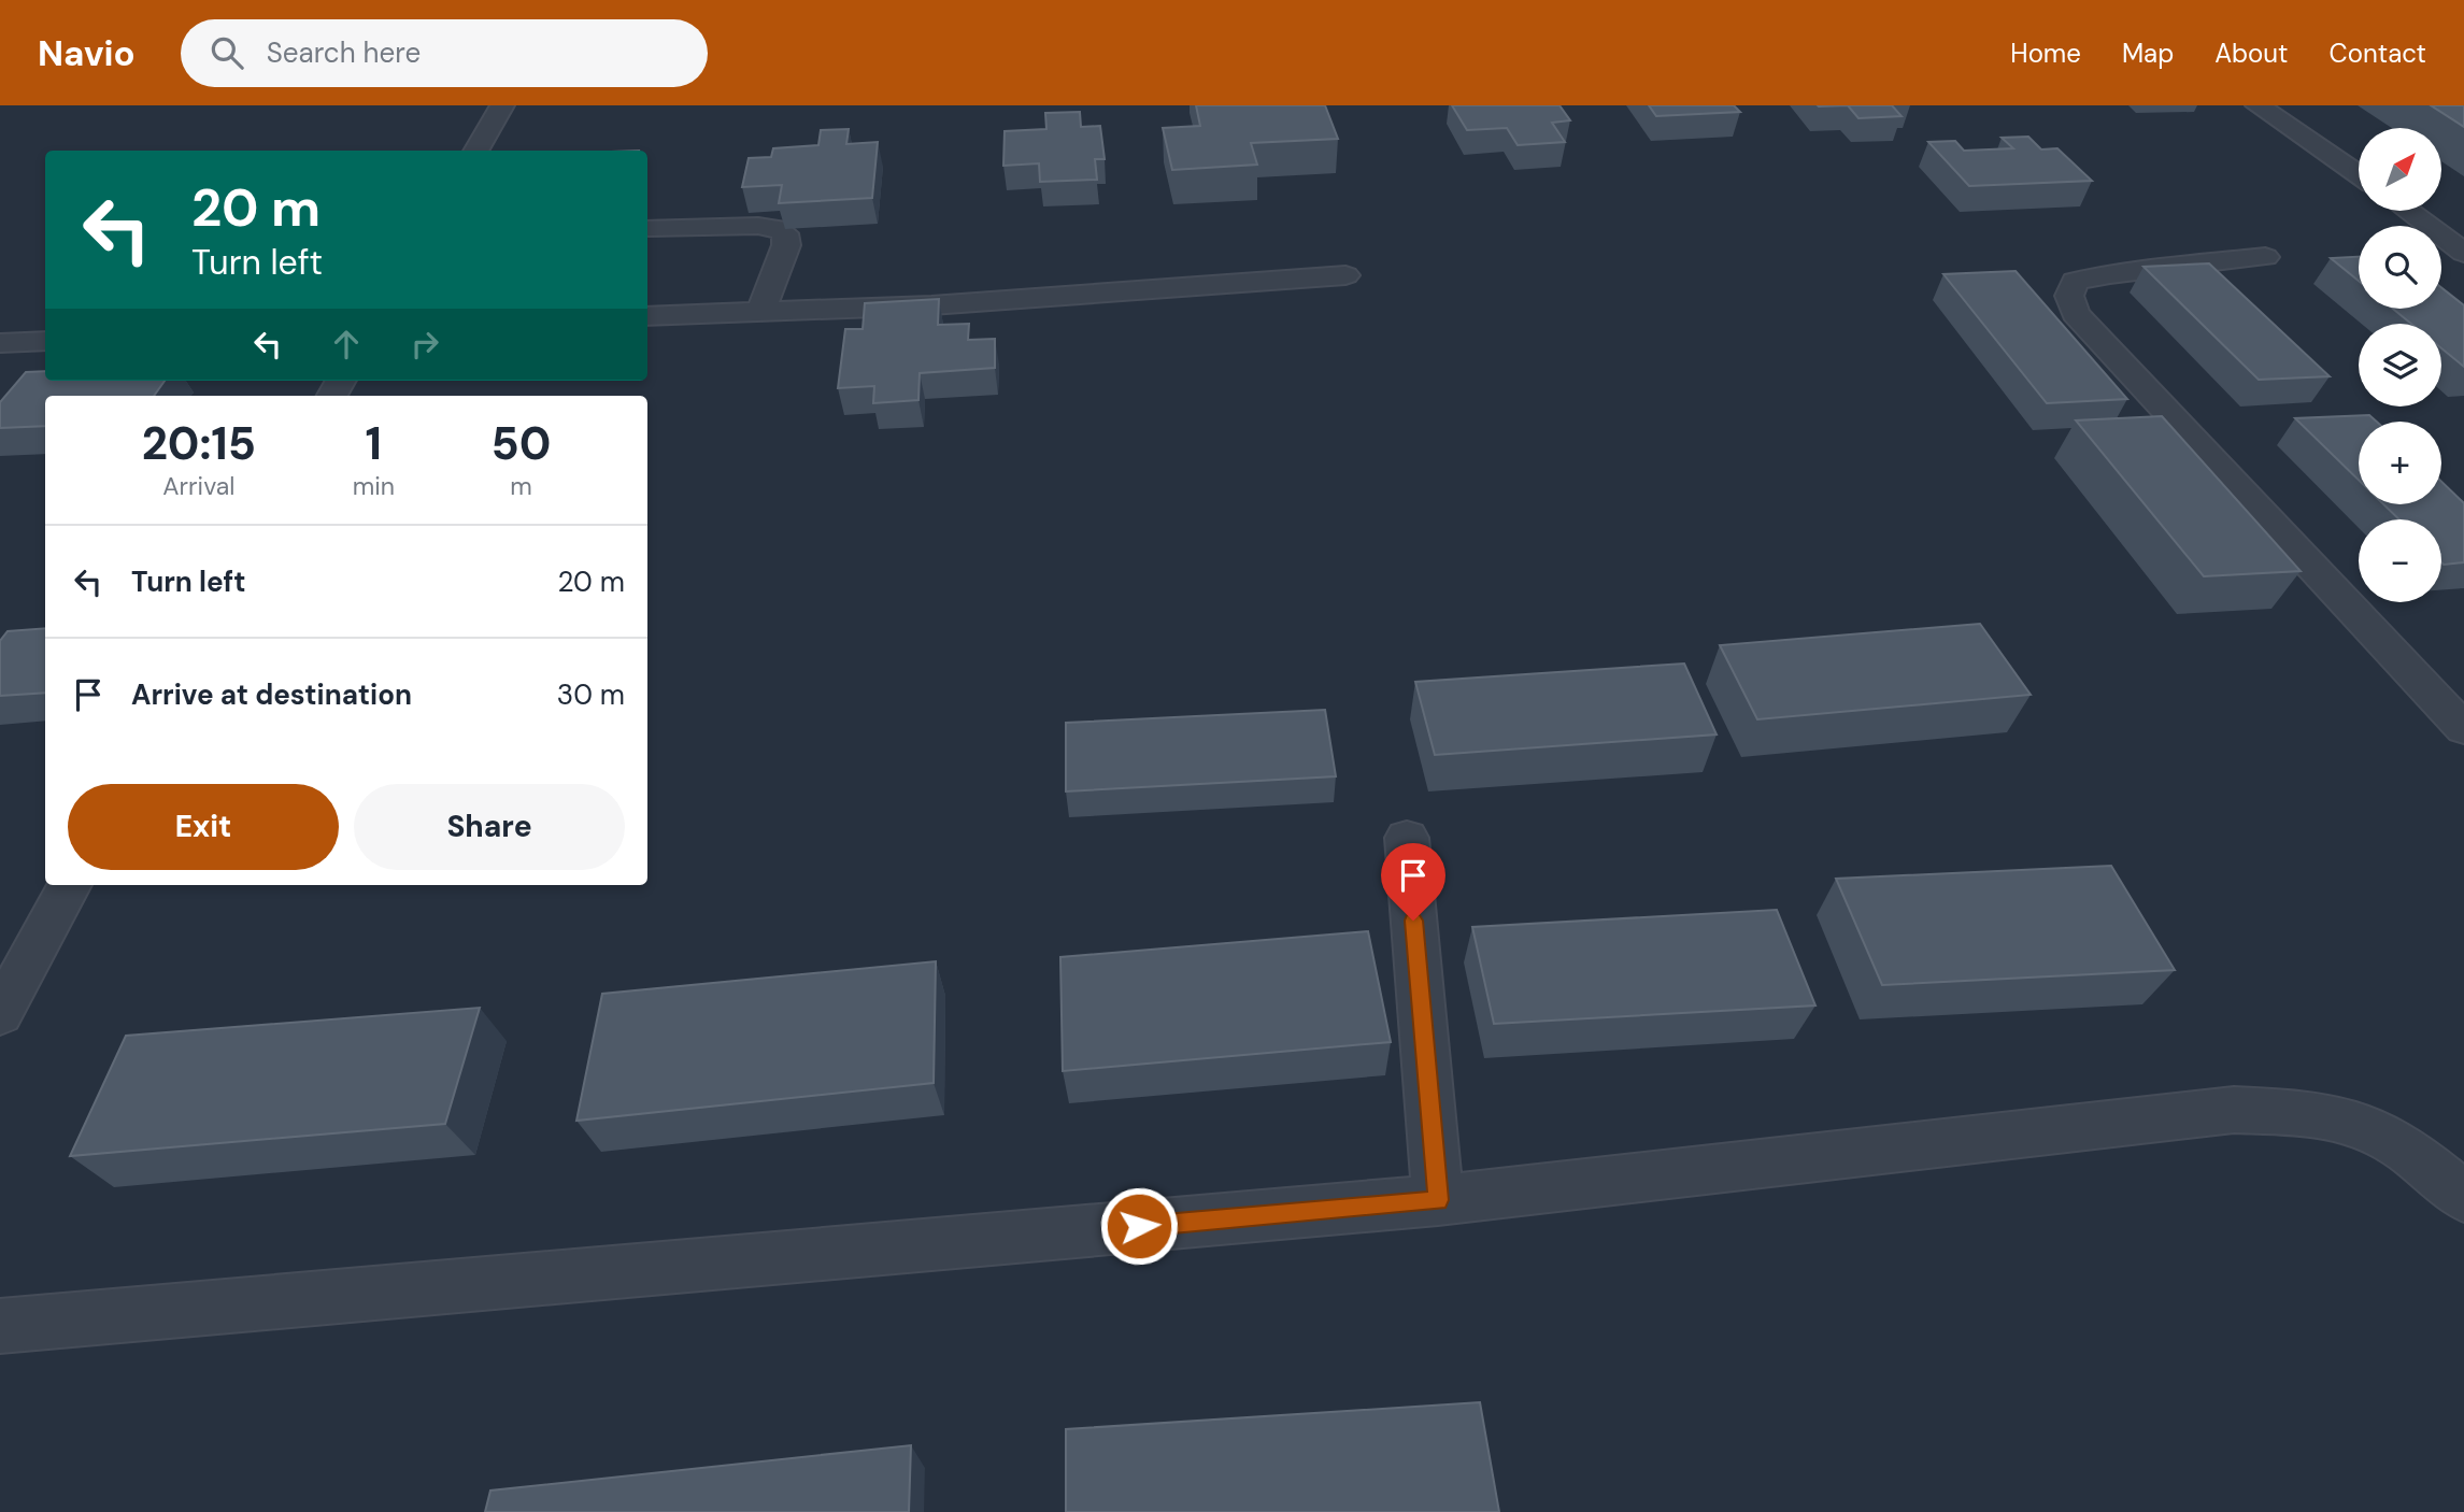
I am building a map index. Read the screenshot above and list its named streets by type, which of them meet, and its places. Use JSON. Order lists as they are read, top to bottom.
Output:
{
  "north": "top right",
  "page": {
    "header": "Navio",
    "search": "Search here",
    "nav": [
      "Home",
      "Map",
      "About",
      "Contact"
    ],
    "map_buttons": ["+", "−"],
    "turn": ["20 m", "Turn left"],
    "eta": [
      "20:15",
      "Arrival",
      "1",
      "min",
      "50",
      "m"
    ],
    "list": [
      {
        "name": "Turn left",
        "value": "20 m"
      },
      {
        "name": "Arrive at destination",
        "value": "30 m"
      }
    ],
    "buttons": ["Exit", "Share"]
  }
}
